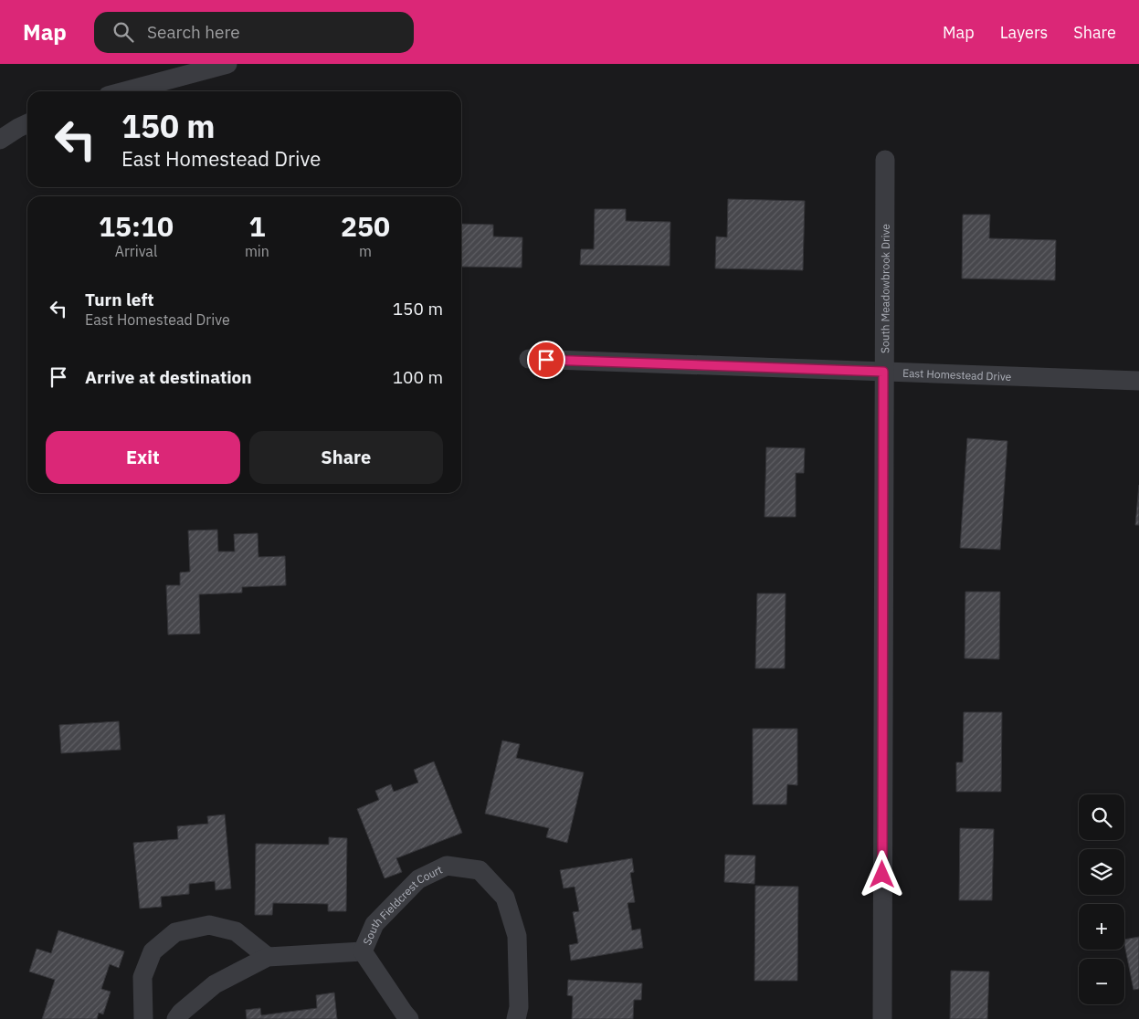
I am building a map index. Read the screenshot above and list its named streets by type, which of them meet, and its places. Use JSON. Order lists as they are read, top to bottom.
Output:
{
  "streets": {
    "street": ["South Meadowbrook Drive", "East Homestead Drive", "South Fieldcrest Court"]
  },
  "crossings": [
    ["South Meadowbrook Drive", "East Homestead Drive"]
  ],
  "page": {
    "header": "Map",
    "search": "Search here",
    "nav": ["Map", "Layers", "Share"],
    "turn": ["150 m", "East Homestead Drive"],
    "eta": [
      "15:10",
      "Arrival",
      "1",
      "min",
      "250",
      "m"
    ],
    "list": [
      {
        "name": "Turn left",
        "note": "East Homestead Drive",
        "value": "150 m"
      },
      {
        "name": "Arrive at destination",
        "value": "100 m"
      }
    ],
    "buttons": ["Exit", "Share"],
    "map_buttons": ["+", "−"]
  }
}
